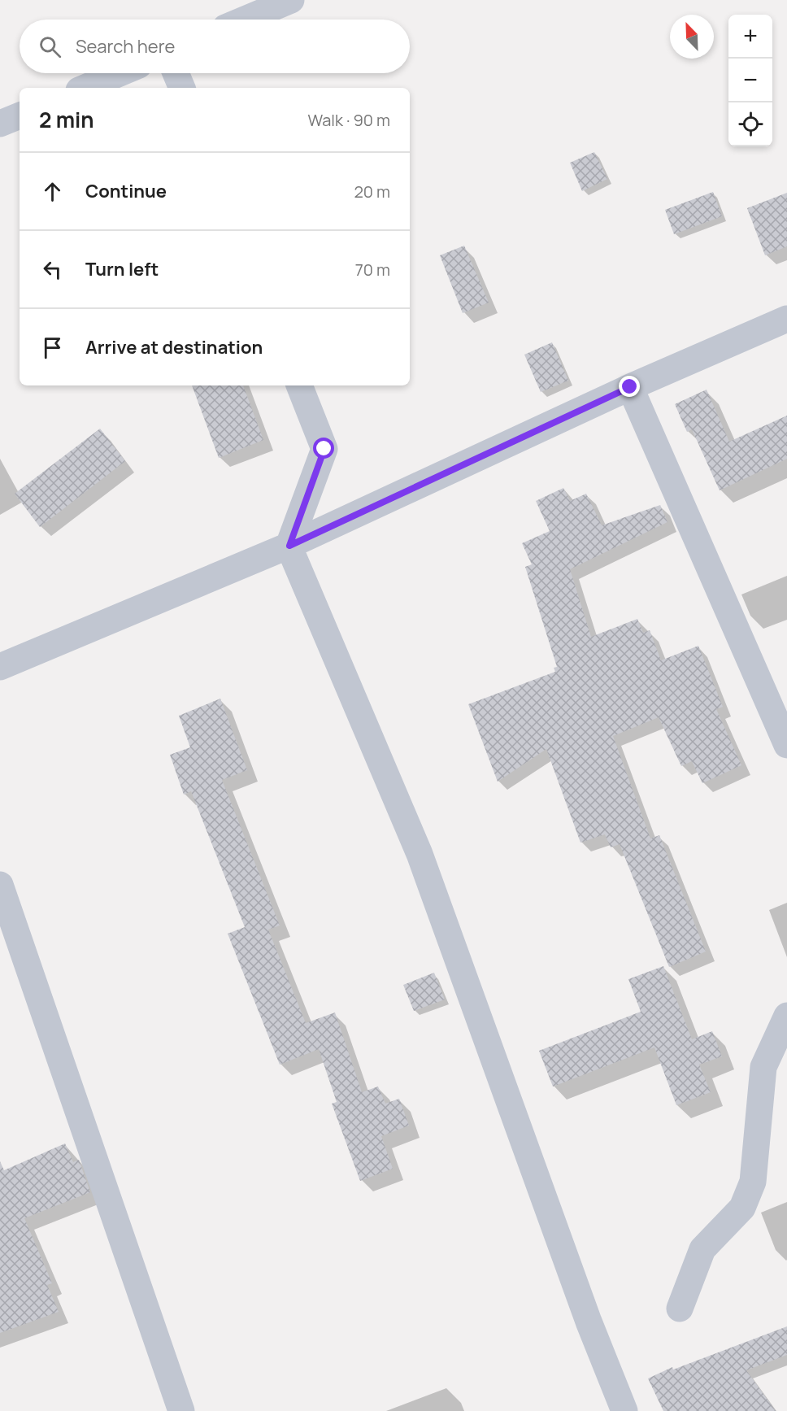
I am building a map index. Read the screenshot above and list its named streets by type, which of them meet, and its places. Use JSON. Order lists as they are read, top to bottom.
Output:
{
  "north": "top left",
  "page": {
    "map_buttons": ["+", "−"],
    "search": "Search here",
    "heading": ["2 min", "Walk · 90 m"],
    "list": [
      ["Continue", "20 m"],
      ["Turn left", "70 m"],
      "Arrive at destination"
    ]
  }
}
